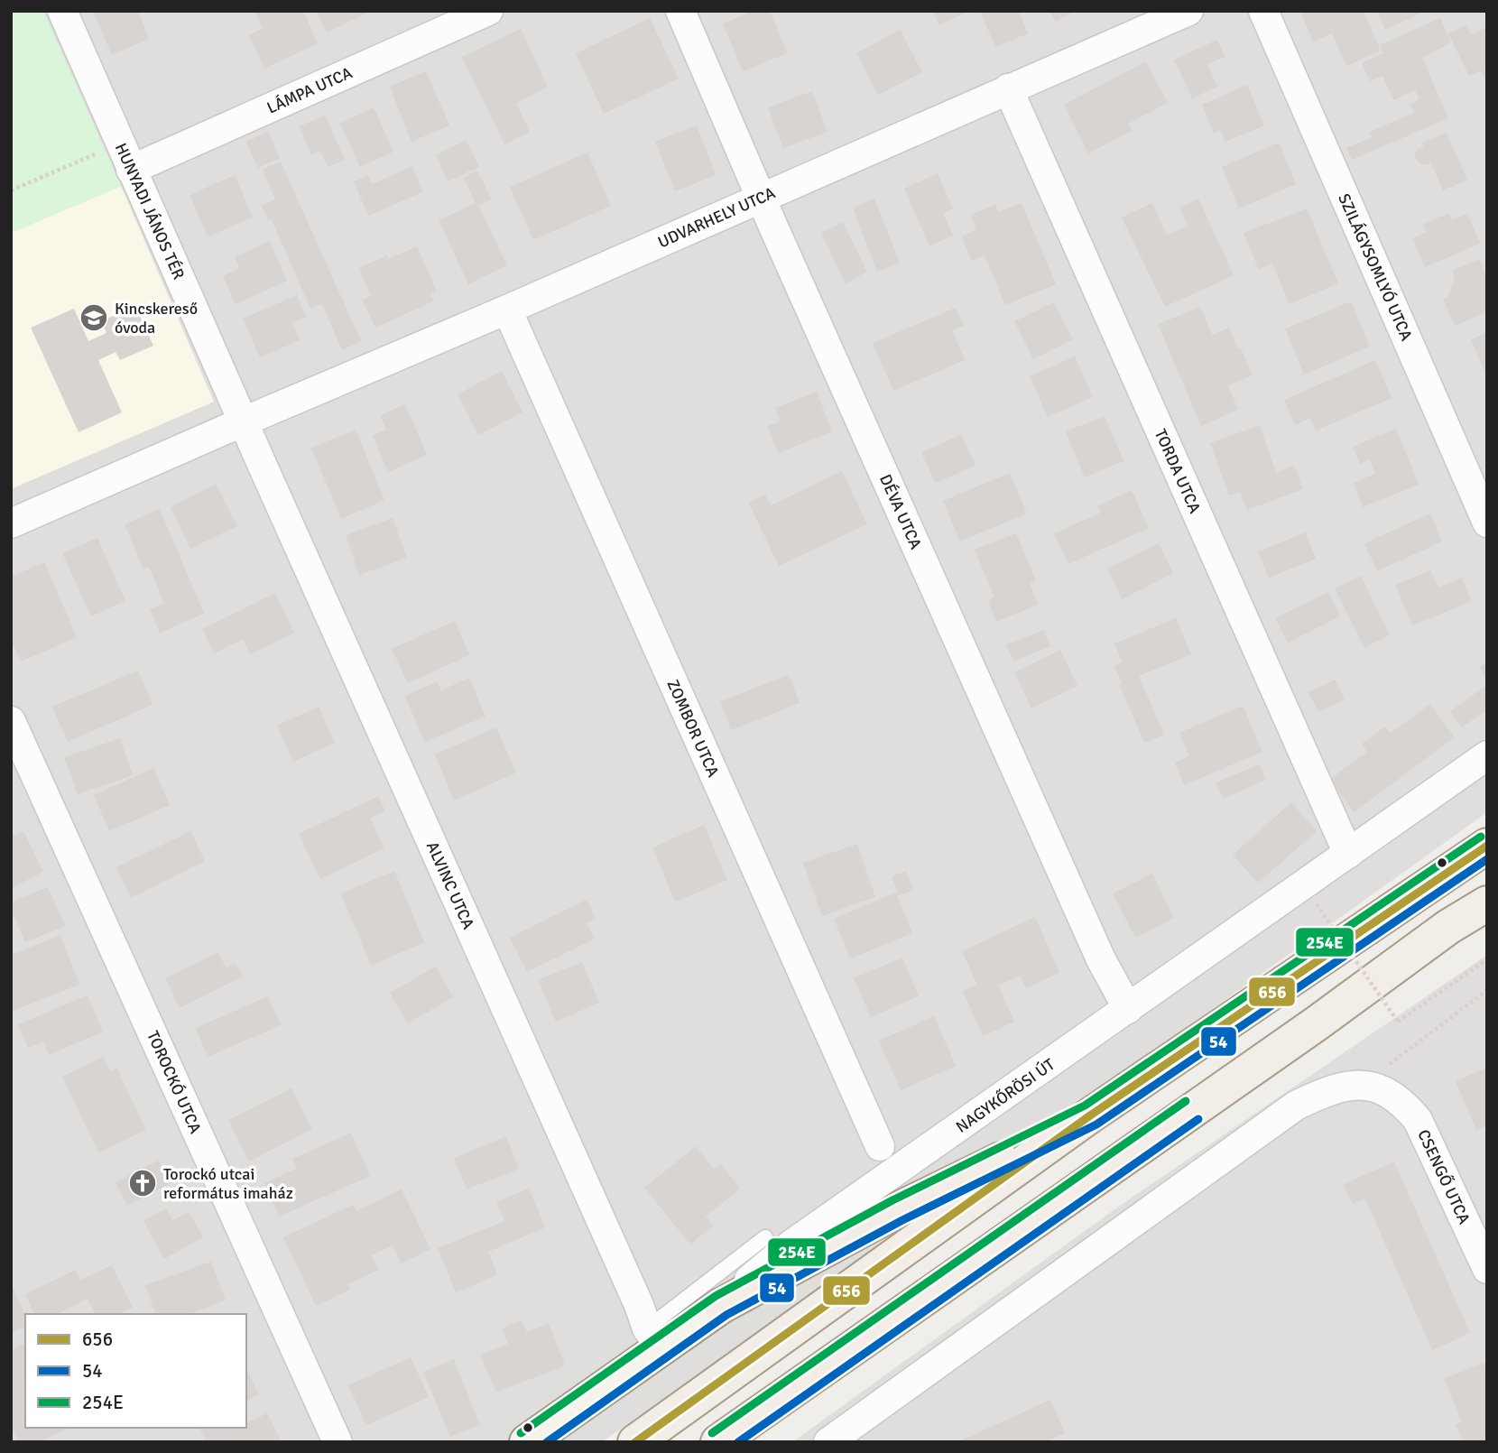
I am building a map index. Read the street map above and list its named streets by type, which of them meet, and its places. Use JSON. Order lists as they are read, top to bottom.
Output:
{
  "streets": {
    "main road": ["NAGYKŐRÖSI ÚT"],
    "street": [
      "LÁMPA UTCA",
      "HUNYADI JÁNOS TÉR",
      "UDVARHELY UTCA",
      "SZILÁGYSOMLYÓ UTCA",
      "TORDA UTCA",
      "DÉVA UTCA",
      "ZOMBOR UTCA",
      "ALVINC UTCA",
      "TOROCKÓ UTCA",
      "CSENGŐ UTCA"
    ]
  },
  "crossings": [
    ["LÁMPA UTCA", "HUNYADI JÁNOS TÉR"],
    ["HUNYADI JÁNOS TÉR", "UDVARHELY UTCA"],
    ["HUNYADI JÁNOS TÉR", "ALVINC UTCA"],
    ["UDVARHELY UTCA", "TORDA UTCA"],
    ["UDVARHELY UTCA", "DÉVA UTCA"],
    ["UDVARHELY UTCA", "ZOMBOR UTCA"],
    ["UDVARHELY UTCA", "ALVINC UTCA"],
    ["TORDA UTCA", "NAGYKŐRÖSI ÚT"],
    ["DÉVA UTCA", "NAGYKŐRÖSI ÚT"],
    ["ALVINC UTCA", "NAGYKŐRÖSI ÚT"]
  ],
  "places": {
    "school or university": ["Kincskereső óvoda"],
    "church": ["Torockó utcai református imaház"]
  },
  "lines": ["transit line 254E", "transit line 656", "transit line 54"],
  "legend": ["656", "54", "254E"]
}
